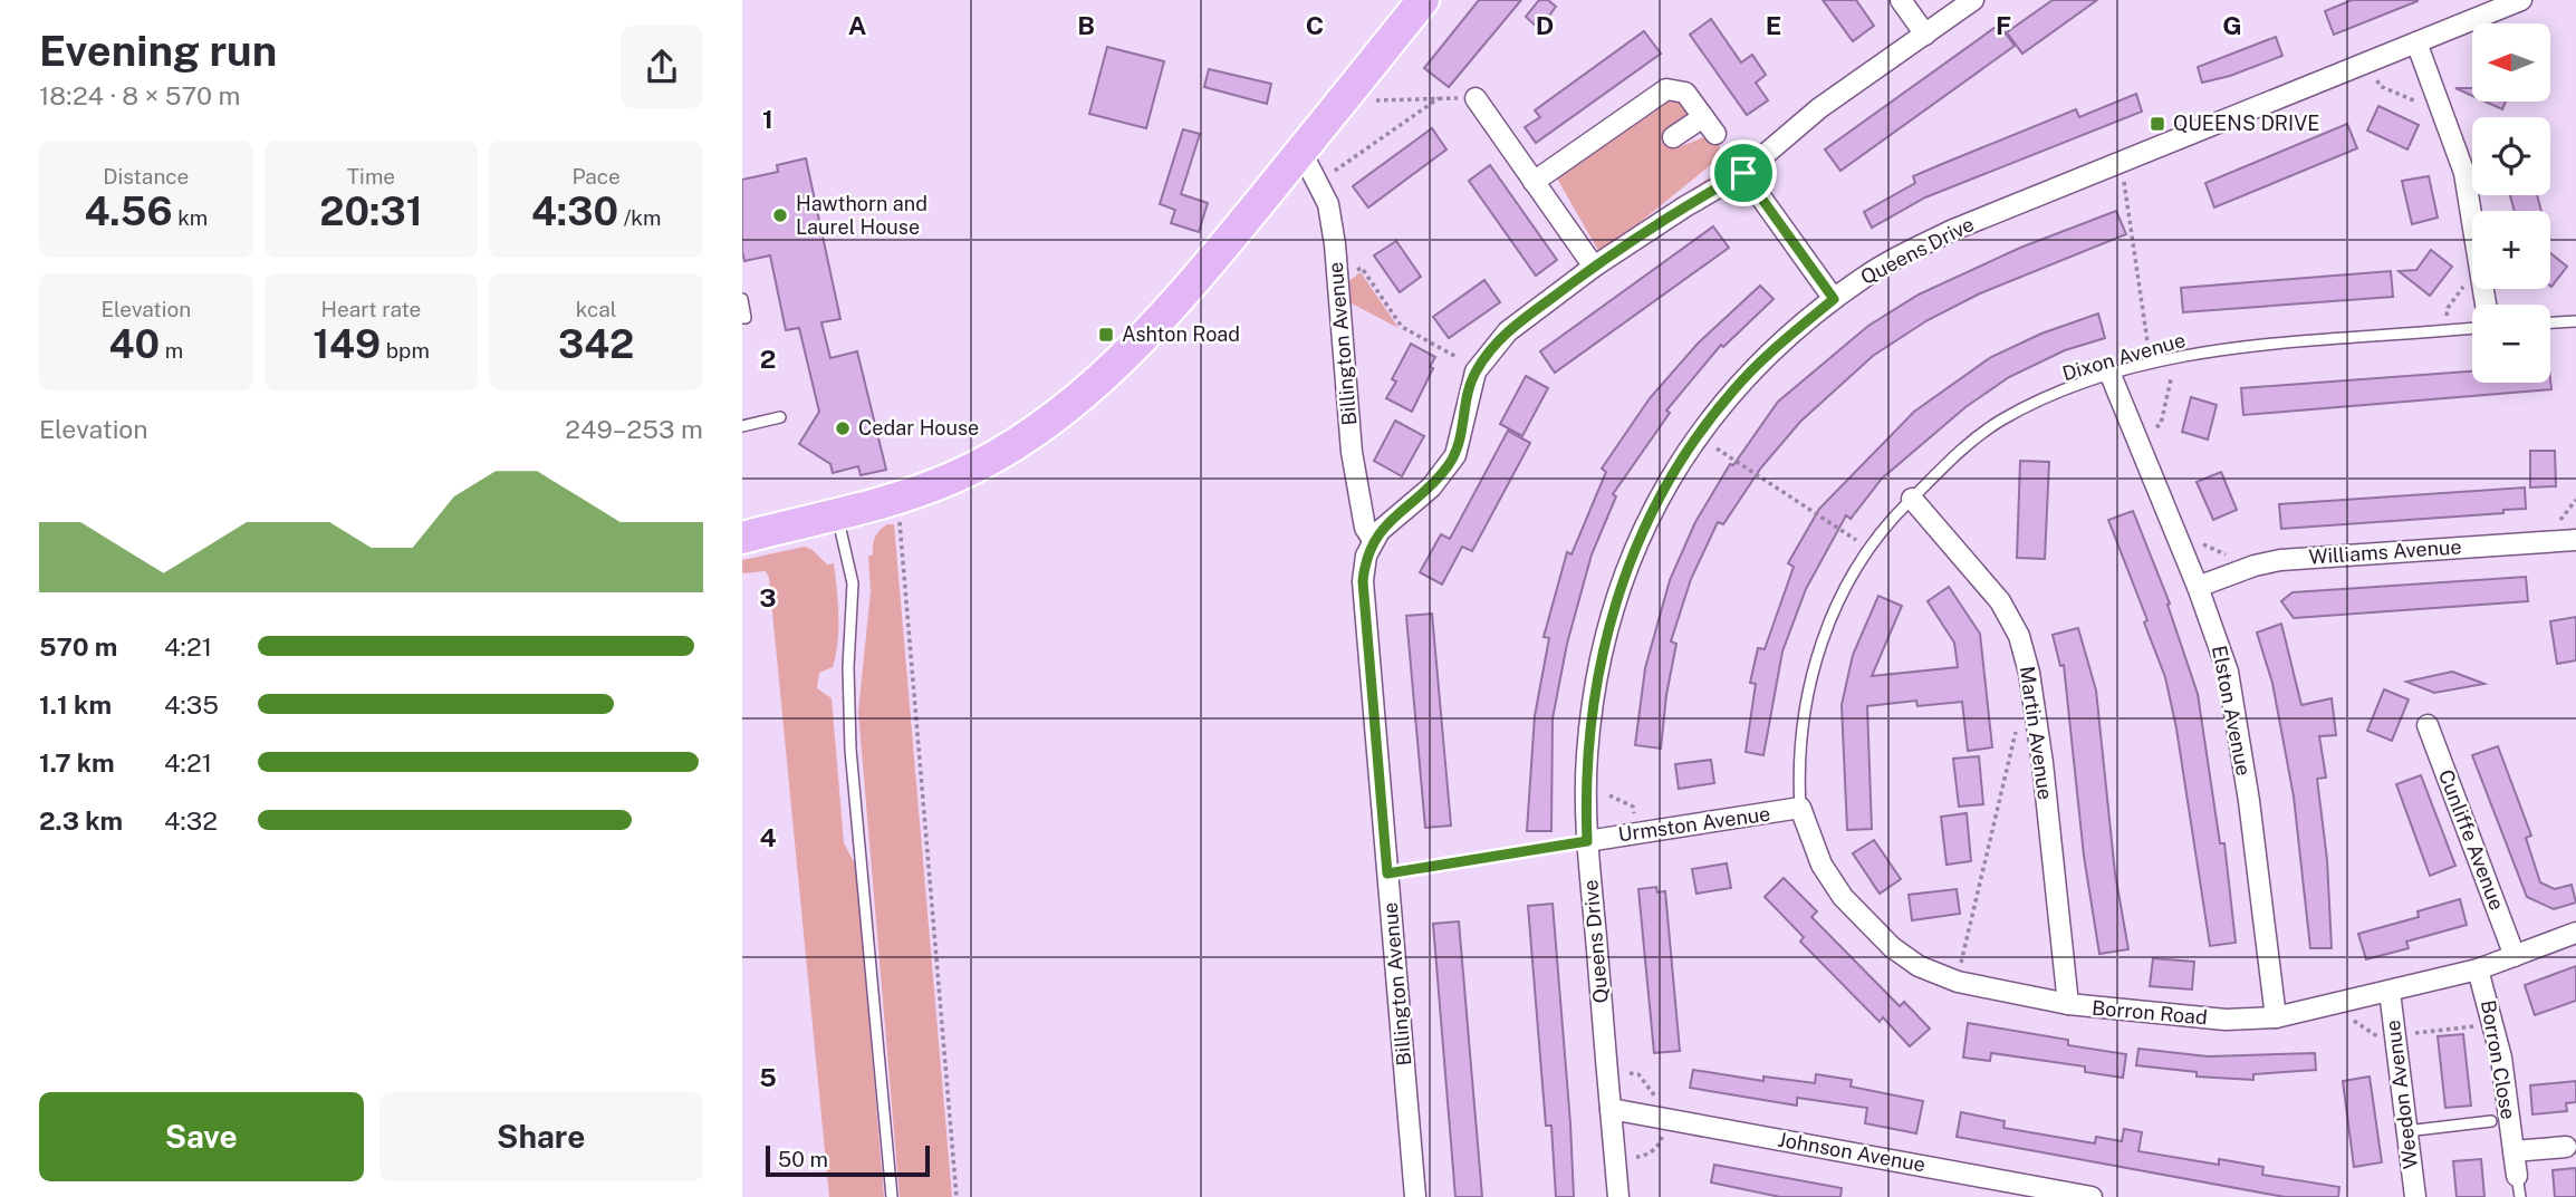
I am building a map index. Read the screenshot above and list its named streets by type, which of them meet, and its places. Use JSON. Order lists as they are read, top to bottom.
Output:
{
  "streets": {
    "street": [
      "Queens Drive",
      "Billington Avenue",
      "Williams Avenue",
      "Elston Avenue",
      "Martin Avenue",
      "Urmston Avenue",
      "Cunliffe Avenue",
      "Borron Road",
      "Borron Close",
      "Weedon Avenue",
      "Johnson Avenue"
    ],
    "lane": ["Dixon Avenue"]
  },
  "crossings": [
    ["Queens Drive", "Urmston Avenue"],
    ["Queens Drive", "Johnson Avenue"],
    ["Dixon Avenue", "Elston Avenue"],
    ["Dixon Avenue", "Martin Avenue"],
    ["Dixon Avenue", "Urmston Avenue"],
    ["Dixon Avenue", "Borron Road"],
    ["Williams Avenue", "Elston Avenue"],
    ["Elston Avenue", "Borron Road"],
    ["Martin Avenue", "Borron Road"],
    ["Urmston Avenue", "Borron Road"],
    ["Cunliffe Avenue", "Borron Road"],
    ["Borron Road", "Borron Close"],
    ["Borron Road", "Weedon Avenue"]
  ],
  "places": {
    "transit": ["QUEENS DRIVE", "Ashton Road"],
    "other": ["Hawthorn and Laurel House", "Cedar House"]
  },
  "scale_bar": "50 m",
  "north": "left",
  "page": {
    "heading": ["Evening run", "18:24 · 8 × 570 m"],
    "map_buttons": ["+", "−"],
    "stats": [
      ["Distance", "4.56 km"],
      ["Time", "20:31"],
      ["Pace", "4:30 /km"],
      ["Elevation", "40 m"],
      ["Heart rate", "149 bpm"],
      ["kcal", "342"]
    ],
    "chart": ["Elevation", "249–253 m"],
    "list": [
      {
        "name": "570 m",
        "note": "4:21"
      },
      {
        "name": "1.1 km",
        "note": "4:35"
      },
      {
        "name": "1.7 km",
        "note": "4:21"
      },
      {
        "name": "2.3 km",
        "note": "4:32"
      }
    ],
    "buttons": ["Save", "Share"],
    "scale": "50 m"
  },
  "grid": {
    "columns": [
      "A",
      "B",
      "C",
      "D",
      "E",
      "F",
      "G"
    ],
    "rows": [
      "1",
      "2",
      "3",
      "4",
      "5"
    ]
  }
}
